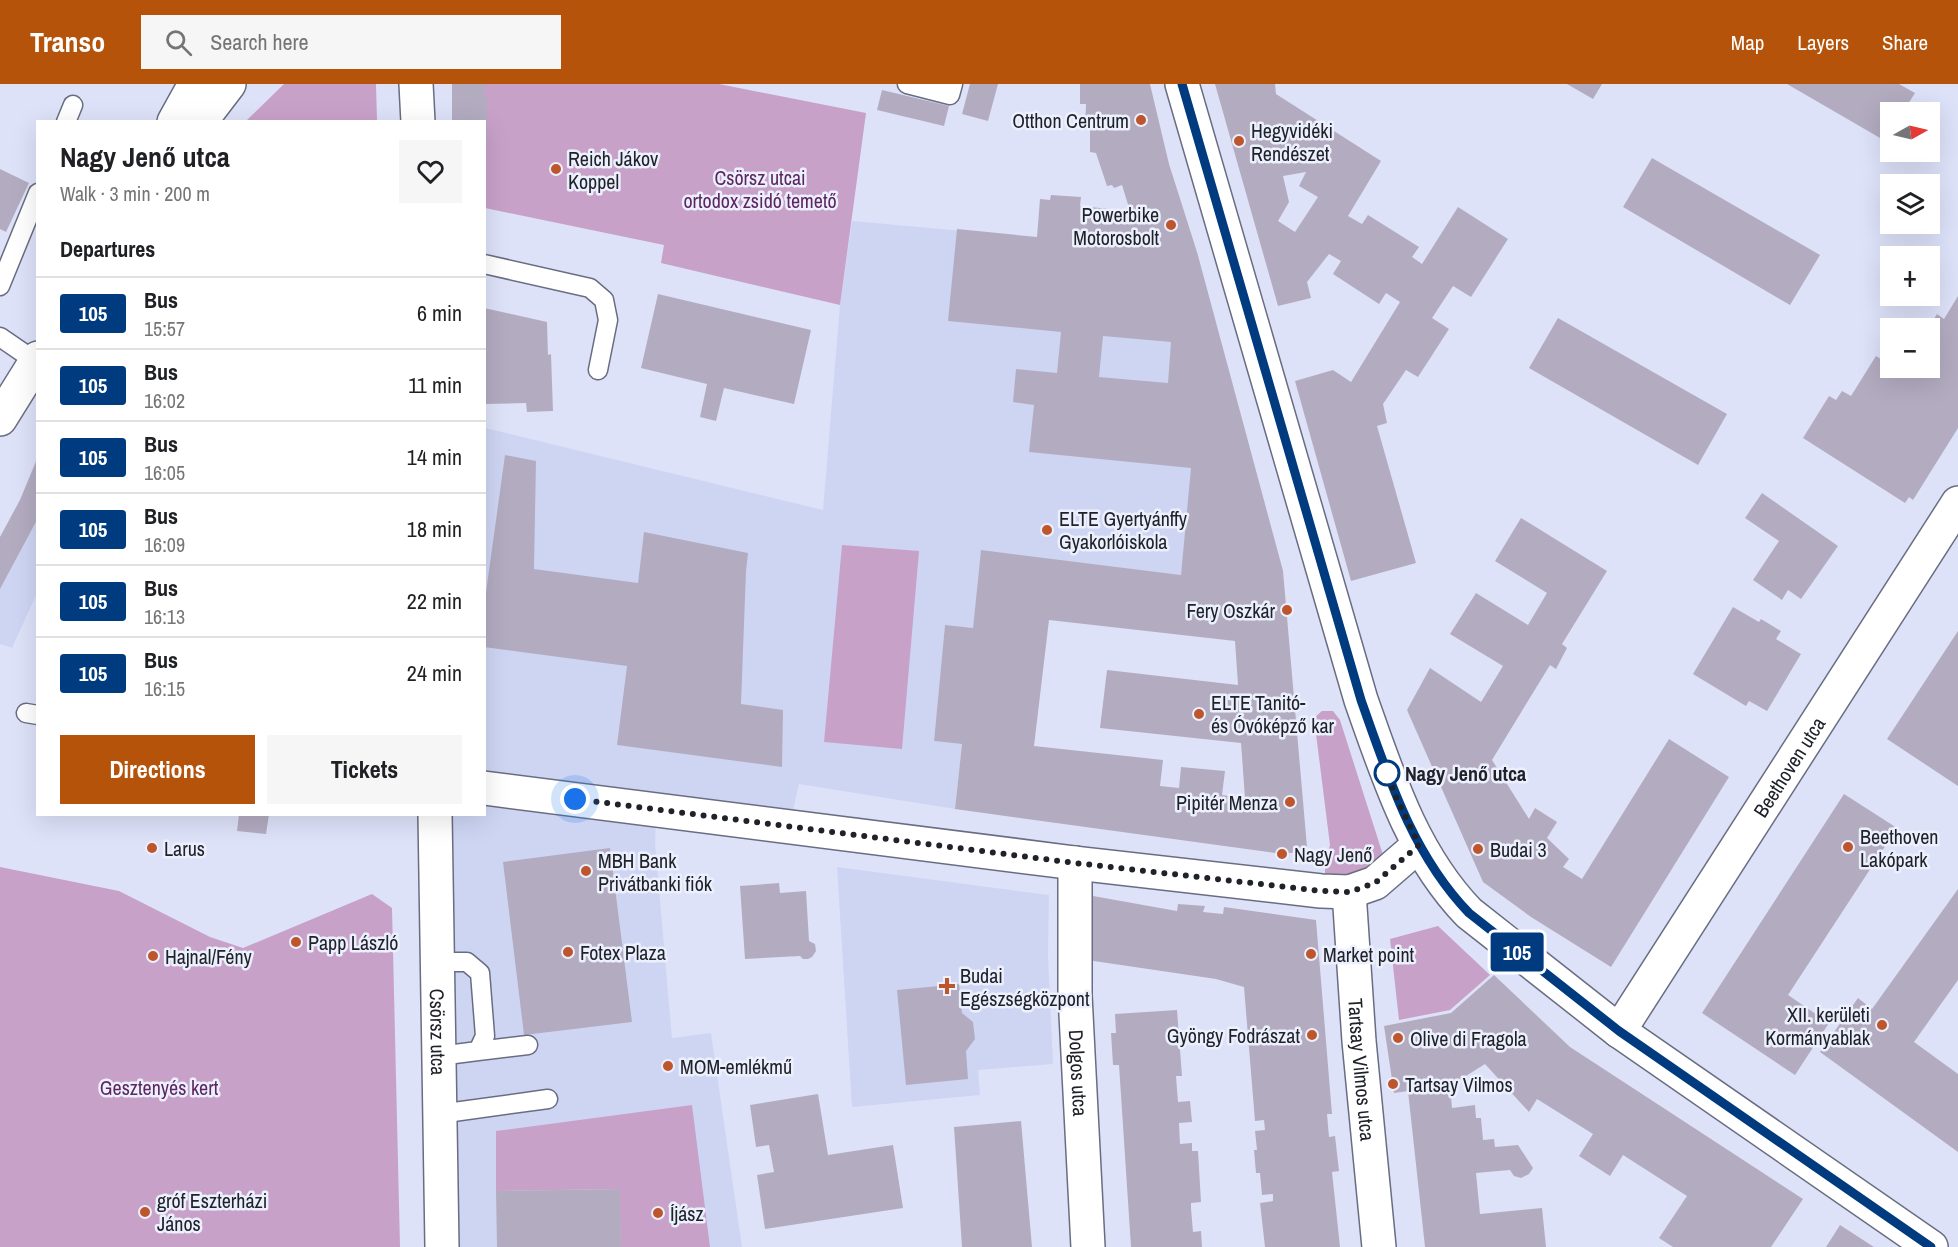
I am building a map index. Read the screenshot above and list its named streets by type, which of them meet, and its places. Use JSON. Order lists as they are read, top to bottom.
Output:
{
  "streets": {
    "street": [
      "Beethoven utca",
      "Csörsz utca",
      "Tartsay Vilmos utca",
      "Dolgos utca"
    ]
  },
  "parks": ["Csörsz utcai ortodox zsidó temető", "Gesztenyés kert"],
  "places": {
    "other": [
      "Otthon Centrum",
      "Hegyvidéki Rendészet",
      "Reich Jákov Koppel",
      "Powerbike Motorosbolt",
      "ELTE Gyertyánffy Gyakorlóiskola",
      "Fery Oszkár",
      "ELTE Tanitó- és Óvóképző kar",
      "Nagy Jenő utca",
      "Pipitér Menza",
      "Beethoven Lakópark",
      "Larus",
      "Budai 3",
      "Nagy Jenő",
      "MBH Bank Privátbanki fiók",
      "Papp László",
      "Fotex Plaza",
      "Market point",
      "Hajnal/Fény",
      "XII. kerületi Kormányablak",
      "Gyöngy Fodrászat",
      "Olive di Fragola",
      "MOM-emlékmű",
      "Tartsay Vilmos",
      "gróf Eszterházi János",
      "Íjász"
    ],
    "health": ["Budai Egészségközpont"]
  },
  "lines": ["bus line 105"],
  "north": "right",
  "page": {
    "header": "Transo",
    "search": "Search here",
    "nav": ["Map", "Layers", "Share"],
    "on_map": "105",
    "map_buttons": ["+", "−"],
    "heading": [
      ["Nagy Jenő utca", "Walk · 3 min · 200 m"],
      "Departures"
    ],
    "list": [
      {
        "mark": "105",
        "name": "Bus",
        "note": "15:57",
        "value": "6 min"
      },
      {
        "mark": "105",
        "name": "Bus",
        "note": "16:02",
        "value": "11 min"
      },
      {
        "mark": "105",
        "name": "Bus",
        "note": "16:05",
        "value": "14 min"
      },
      {
        "mark": "105",
        "name": "Bus",
        "note": "16:09",
        "value": "18 min"
      },
      {
        "mark": "105",
        "name": "Bus",
        "note": "16:13",
        "value": "22 min"
      },
      {
        "mark": "105",
        "name": "Bus",
        "note": "16:15",
        "value": "24 min"
      }
    ],
    "buttons": ["Directions", "Tickets"]
  }
}
